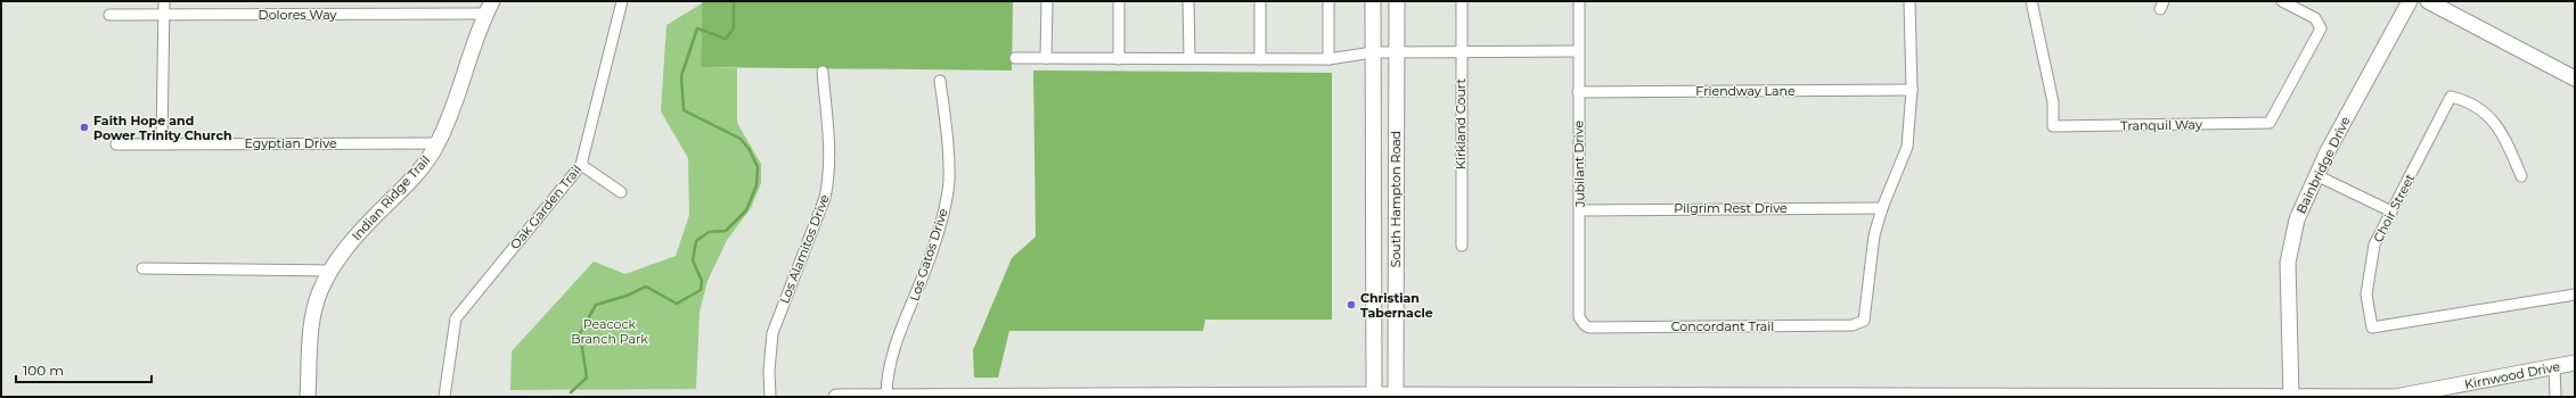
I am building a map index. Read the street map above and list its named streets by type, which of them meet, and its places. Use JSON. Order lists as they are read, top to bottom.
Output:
{
  "streets": {
    "street": [
      "Dolores Way",
      "Friendway Lane",
      "Kirkland Court",
      "Tranquil Way",
      "Egyptian Drive",
      "Jubilant Drive",
      "Bainbridge Drive",
      "Indian Ridge Trail",
      "South Hampton Road",
      "Oak Garden Trail",
      "Pilgrim Rest Drive",
      "Choir Street",
      "Los Alamitos Drive",
      "Los Gatos Drive",
      "Concordant Trail",
      "Kirnwood Drive"
    ]
  },
  "crossings": [
    ["Dolores Way", "Indian Ridge Trail"],
    ["Friendway Lane", "Jubilant Drive"],
    ["Egyptian Drive", "Indian Ridge Trail"],
    ["Jubilant Drive", "Pilgrim Rest Drive"],
    ["Jubilant Drive", "Concordant Trail"],
    ["Bainbridge Drive", "Kirnwood Drive"],
    ["South Hampton Road", "Kirnwood Drive"],
    ["Pilgrim Rest Drive", "Concordant Trail"],
    ["Los Gatos Drive", "Kirnwood Drive"]
  ],
  "parks": ["Peacock Branch Park"],
  "places": ["Faith Hope and Power Trinity Church", "Christian Tabernacle"],
  "scale_bar": "100 m"
}
